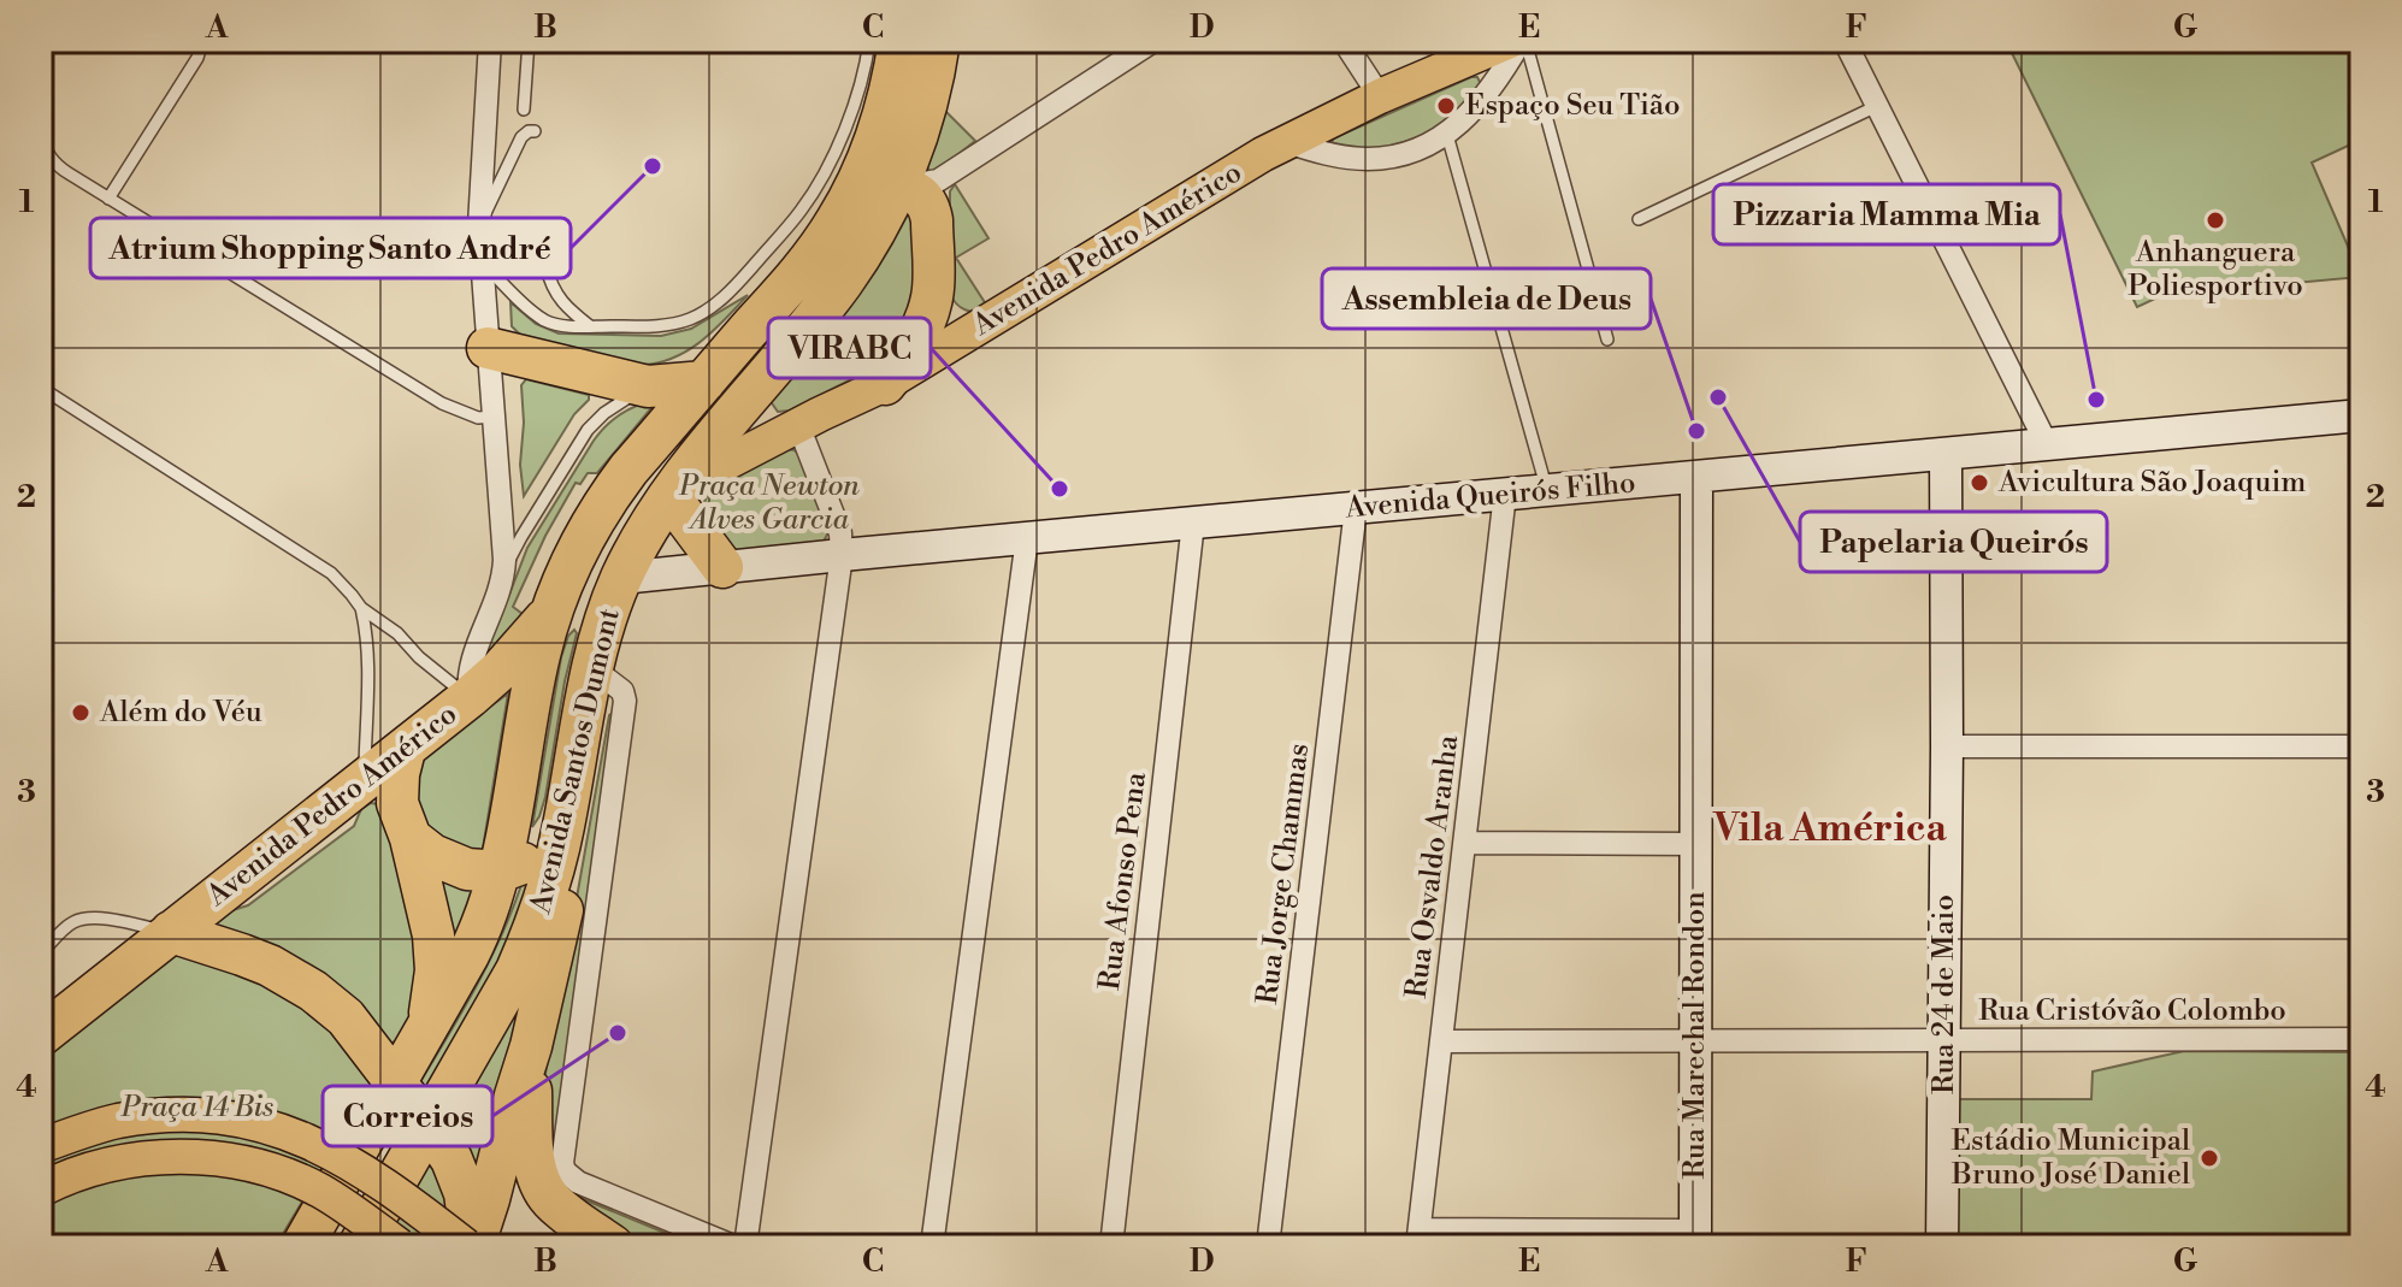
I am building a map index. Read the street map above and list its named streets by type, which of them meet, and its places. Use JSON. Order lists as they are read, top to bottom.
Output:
{
  "streets": {
    "highway": ["Avenida Pedro Américo", "Avenida Santos Dumont"],
    "main road": ["Avenida Queirós Filho", "Rua 24 de Maio", "Rua Marechal Rondon"],
    "street": [
      "Rua Osvaldo Aranha",
      "Rua Jorge Chammas",
      "Rua Afonso Pena",
      "Rua Cristóvão Colombo"
    ]
  },
  "crossings": [
    ["Avenida Pedro Américo", "Avenida Queirós Filho"],
    ["Avenida Pedro Américo", "Avenida Santos Dumont"],
    ["Avenida Queirós Filho", "Avenida Santos Dumont"],
    ["Avenida Queirós Filho", "Rua Osvaldo Aranha"],
    ["Avenida Queirós Filho", "Rua Jorge Chammas"],
    ["Avenida Queirós Filho", "Rua Afonso Pena"],
    ["Avenida Queirós Filho", "Rua 24 de Maio"],
    ["Avenida Queirós Filho", "Rua Marechal Rondon"],
    ["Rua Osvaldo Aranha", "Rua Cristóvão Colombo"],
    ["Rua 24 de Maio", "Rua Cristóvão Colombo"],
    ["Rua Cristóvão Colombo", "Rua Marechal Rondon"]
  ],
  "districts": ["Vila América"],
  "parks": ["Praça Newton Alves Garcia", "Praça 14 Bis"],
  "places": [
    "Espaço Seu Tião",
    "Atrium Shopping Santo André",
    "Anhanguera Poliesportivo",
    "Papelaria Queirós",
    "Pizzaria Mamma Mia",
    "Assembleia de Deus",
    "Avicultura São Joaquim",
    "VIRABC",
    "Além do Véu",
    "Correios",
    "Estádio Municipal Bruno José Daniel"
  ],
  "grid": {
    "columns": [
      "A",
      "B",
      "C",
      "D",
      "E",
      "F",
      "G"
    ],
    "rows": [
      "1",
      "2",
      "3",
      "4"
    ]
  }
}
